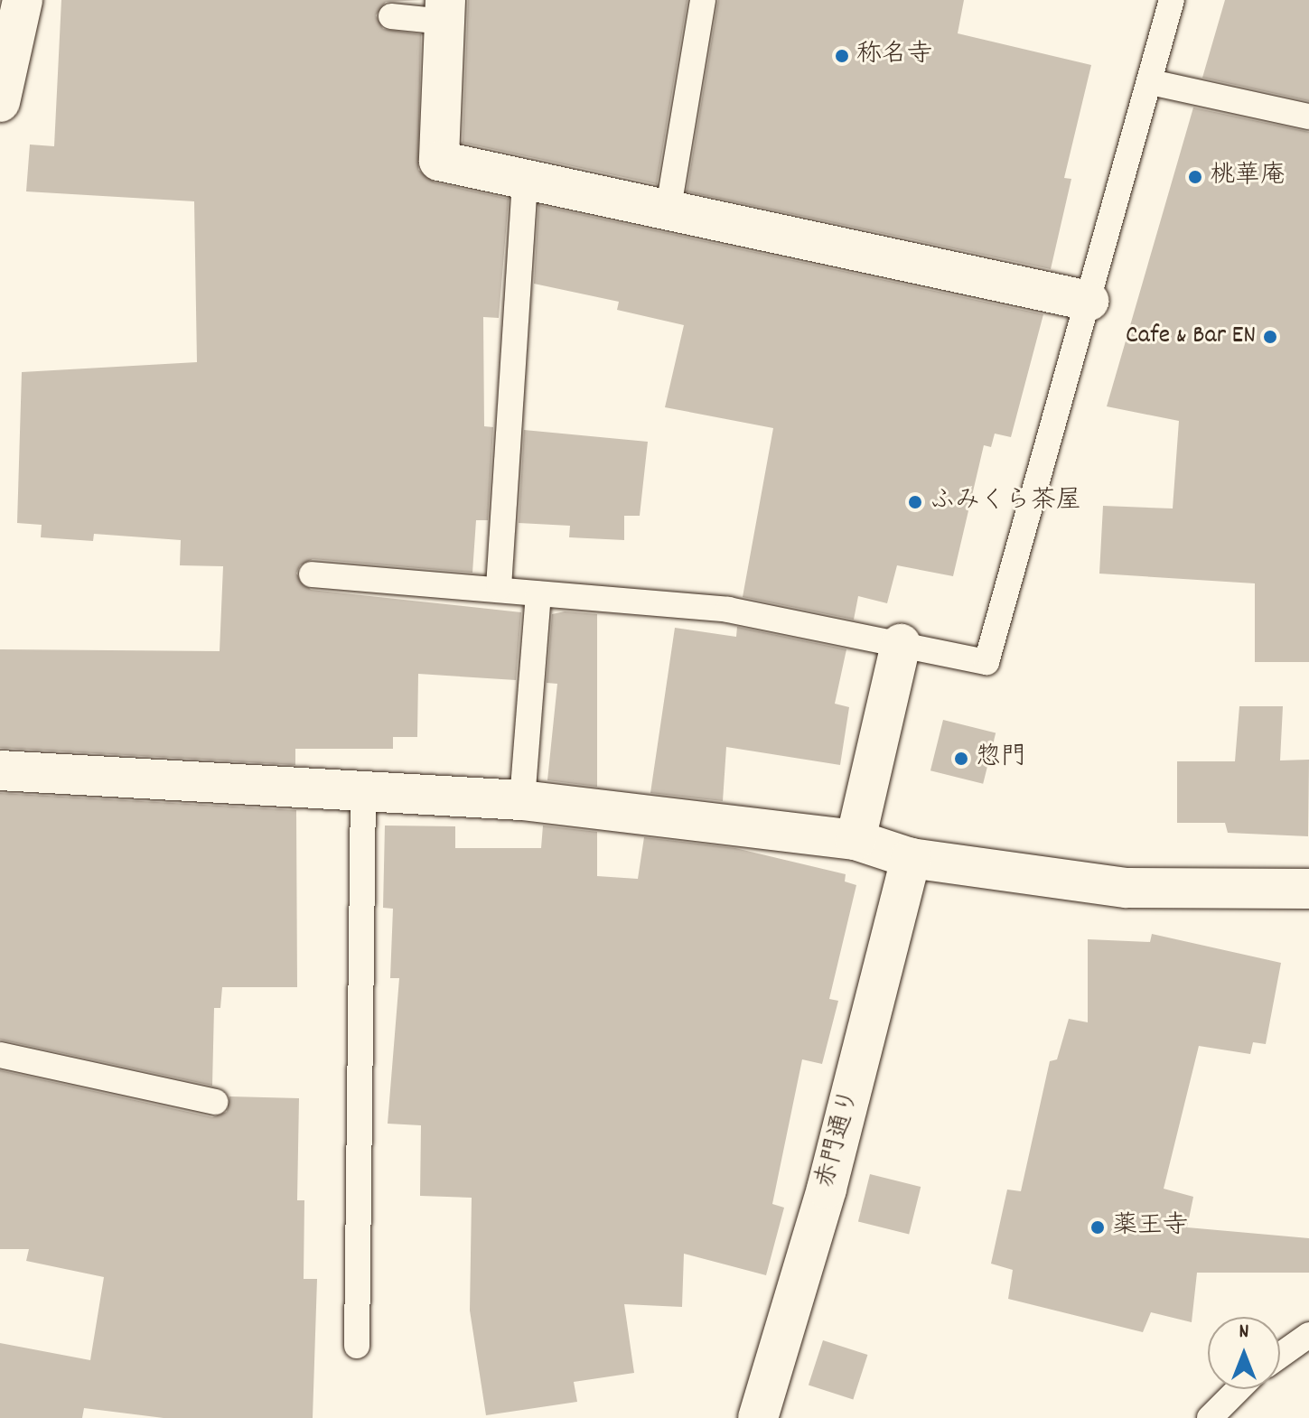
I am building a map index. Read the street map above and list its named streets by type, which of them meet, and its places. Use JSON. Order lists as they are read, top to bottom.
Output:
{
  "streets": {
    "street": ["赤門通り"]
  },
  "places": [
    "称名寺",
    "桃華庵",
    "Cafe & Bar EN",
    "ふみくら茶屋",
    "惣門",
    "薬王寺"
  ],
  "north": "top"
}
